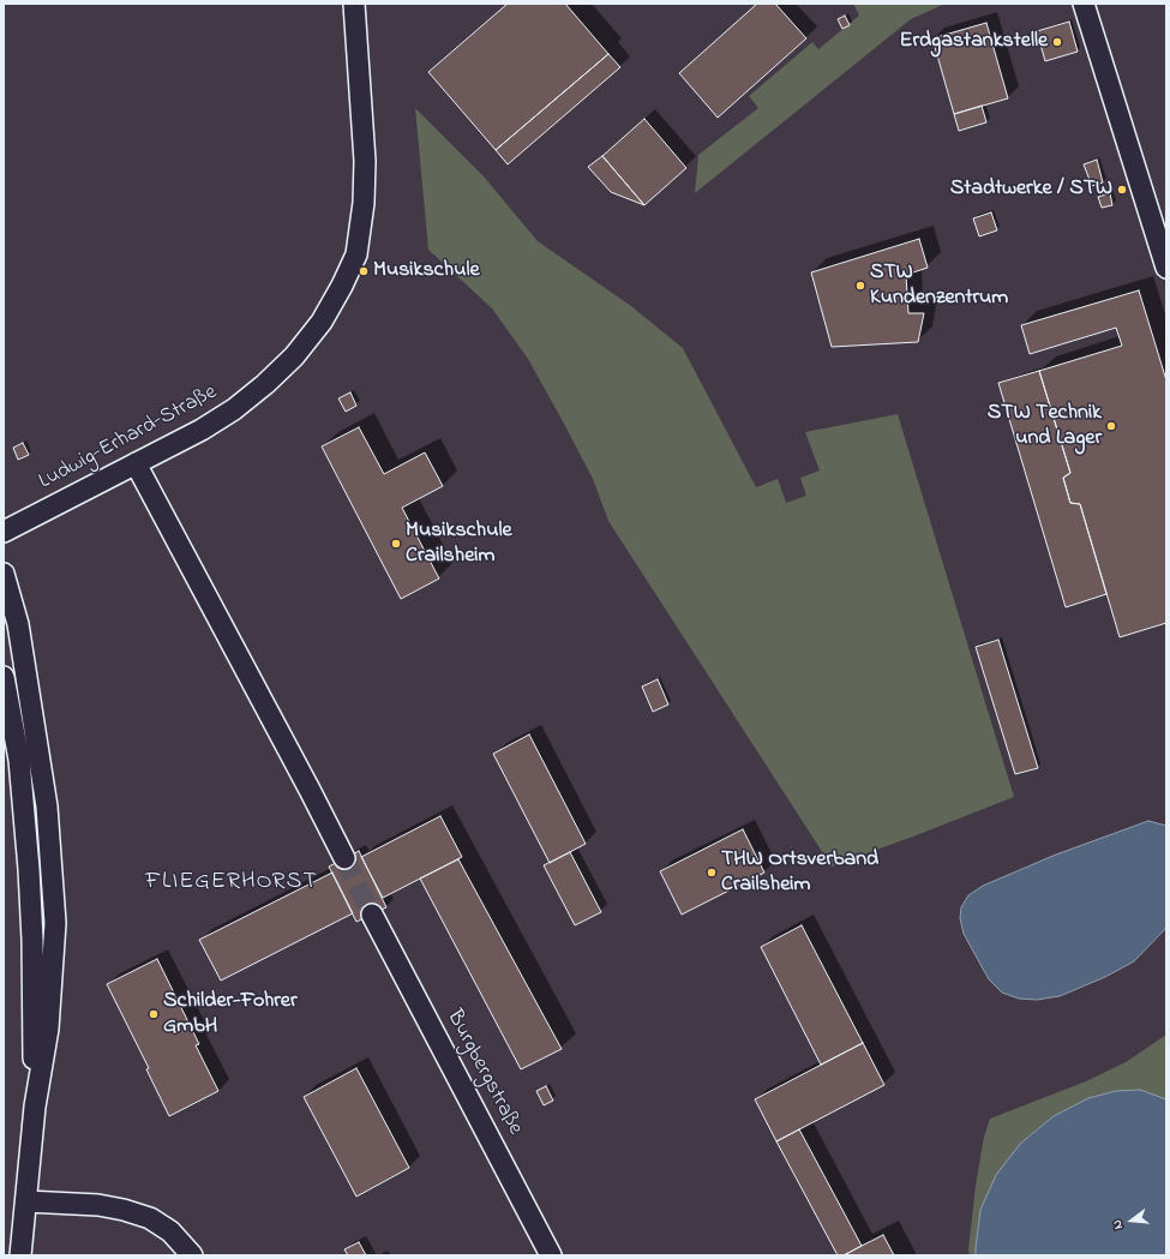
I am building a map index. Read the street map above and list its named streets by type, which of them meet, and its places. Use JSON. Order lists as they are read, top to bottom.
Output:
{
  "streets": {
    "street": ["Ludwig-Erhard-Straße", "Burgbergstraße"]
  },
  "districts": ["FLIEGERHORST"],
  "places": [
    "Erdgastankstelle",
    "Stadtwerke / STW",
    "Musikschule",
    "STW Kundenzentrum",
    "STW Technik und Lager",
    "Musikschule Crailsheim",
    "THW Ortsverband Crailsheim",
    "Schilder-Fohrer GmbH"
  ],
  "north": "left"
}
